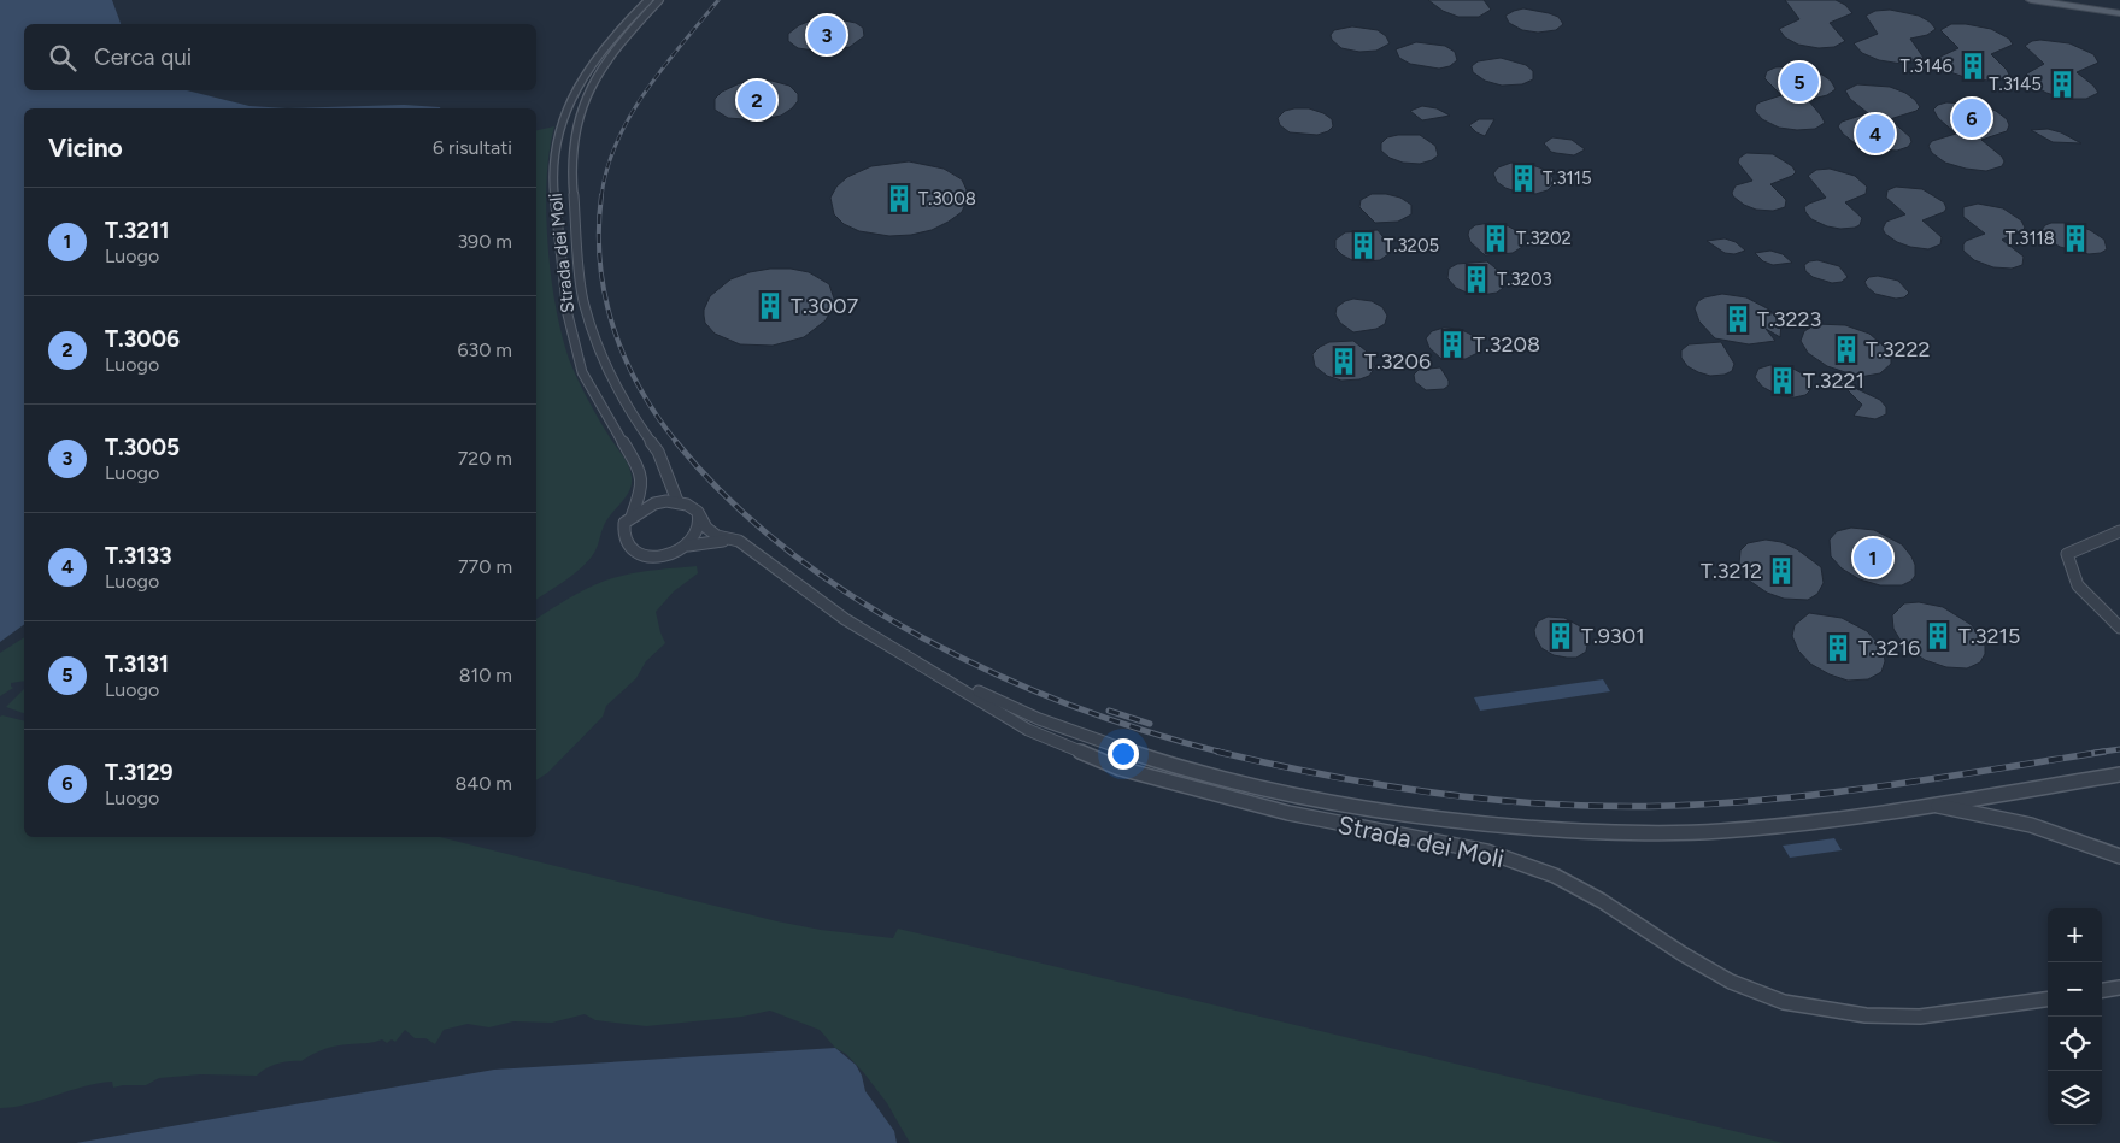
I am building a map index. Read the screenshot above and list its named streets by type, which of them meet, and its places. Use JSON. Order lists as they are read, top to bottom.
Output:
{
  "streets": {
    "street": ["Strada dei Moli"]
  },
  "places": {
    "building": [
      "T.3146",
      "T.3145",
      "T.3115",
      "T.3008",
      "T.3202",
      "T.3118",
      "T.3205",
      "T.3203",
      "T.3007",
      "T.3223",
      "T.3208",
      "T.3222",
      "T.3206",
      "T.3221",
      "T.3212",
      "T.9301",
      "T.3215",
      "T.3216"
    ]
  },
  "page": {
    "pins": [
      "3",
      "5",
      "2",
      "6",
      "4",
      "1"
    ],
    "search": "Cerca qui",
    "heading": ["Vicino", "6 risultati"],
    "list": [
      {
        "mark": "1",
        "name": "T.3211",
        "note": "Luogo",
        "value": "390 m"
      },
      {
        "mark": "2",
        "name": "T.3006",
        "note": "Luogo",
        "value": "630 m"
      },
      {
        "mark": "3",
        "name": "T.3005",
        "note": "Luogo",
        "value": "720 m"
      },
      {
        "mark": "4",
        "name": "T.3133",
        "note": "Luogo",
        "value": "770 m"
      },
      {
        "mark": "5",
        "name": "T.3131",
        "note": "Luogo",
        "value": "810 m"
      },
      {
        "mark": "6",
        "name": "T.3129",
        "note": "Luogo",
        "value": "840 m"
      }
    ],
    "map_buttons": ["+", "−"]
  }
}
